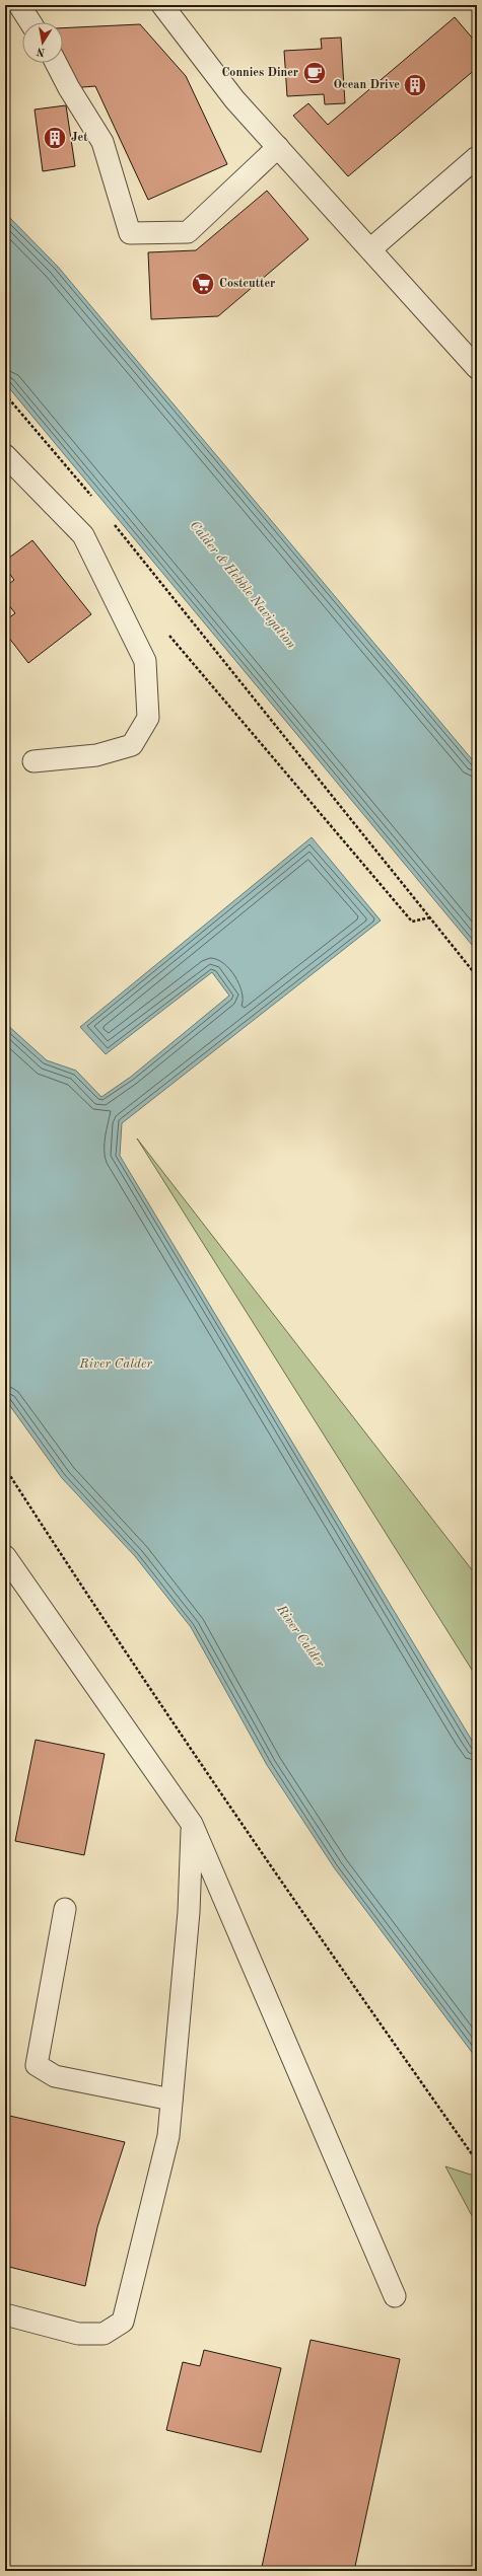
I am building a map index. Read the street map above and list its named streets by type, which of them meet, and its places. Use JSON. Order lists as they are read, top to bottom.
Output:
{
  "water": ["Calder & Hebble Navigation", "River Calder"],
  "places": {
    "cafe": ["Connies Diner"],
    "building": ["Ocean Drive", "Jet"],
    "supermarket": ["Costcutter"]
  },
  "north": "bottom"
}
